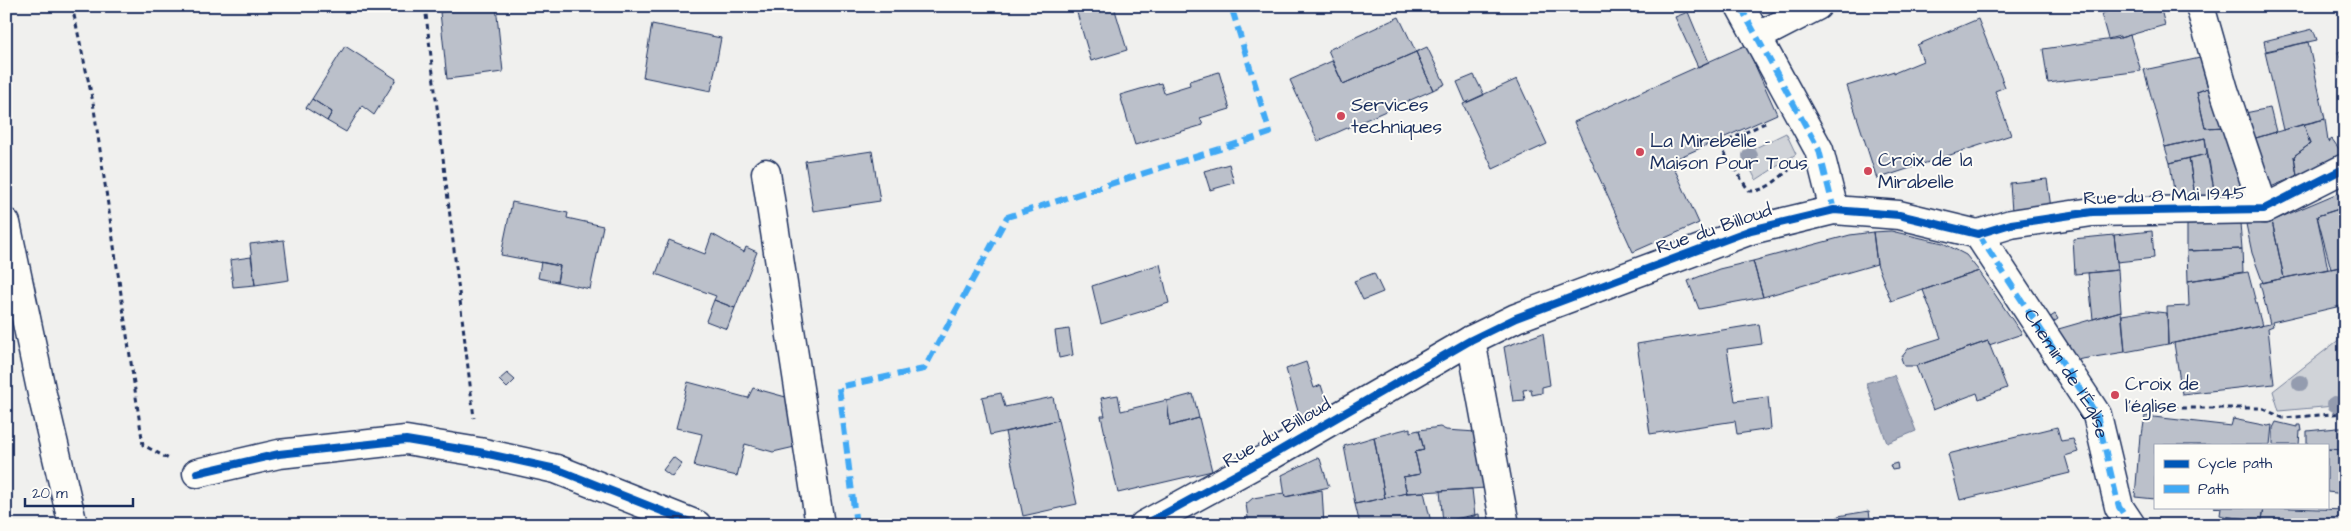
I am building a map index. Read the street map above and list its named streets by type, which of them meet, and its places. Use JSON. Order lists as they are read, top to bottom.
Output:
{
  "streets": {
    "main road": ["Rue du 8 Mai 1945", "Rue du Billoud", "Chemin de l'Église"]
  },
  "crossings": [
    ["Rue du 8 Mai 1945", "Rue du Billoud"],
    ["Rue du 8 Mai 1945", "Chemin de l'Église"],
    ["Rue du Billoud", "Chemin de l'Église"]
  ],
  "places": [
    "Services techniques",
    "La Mirebelle - Maison Pour Tous",
    "Croix de la Mirabelle",
    "Croix de l'église"
  ],
  "legend": ["Cycle path", "Path"],
  "scale_bar": "20 m"
}
